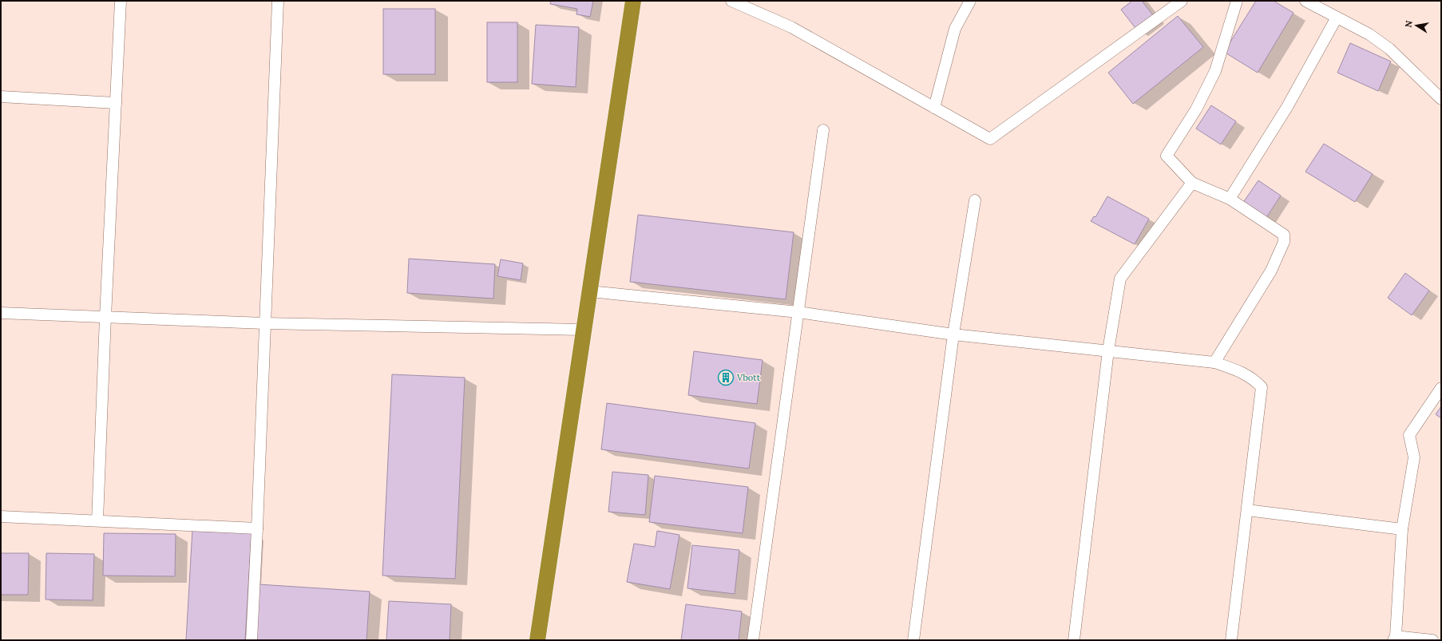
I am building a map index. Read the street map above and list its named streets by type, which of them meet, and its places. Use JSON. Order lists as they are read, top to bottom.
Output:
{
  "places": {
    "building": ["Vbott"]
  },
  "north": "left"
}
